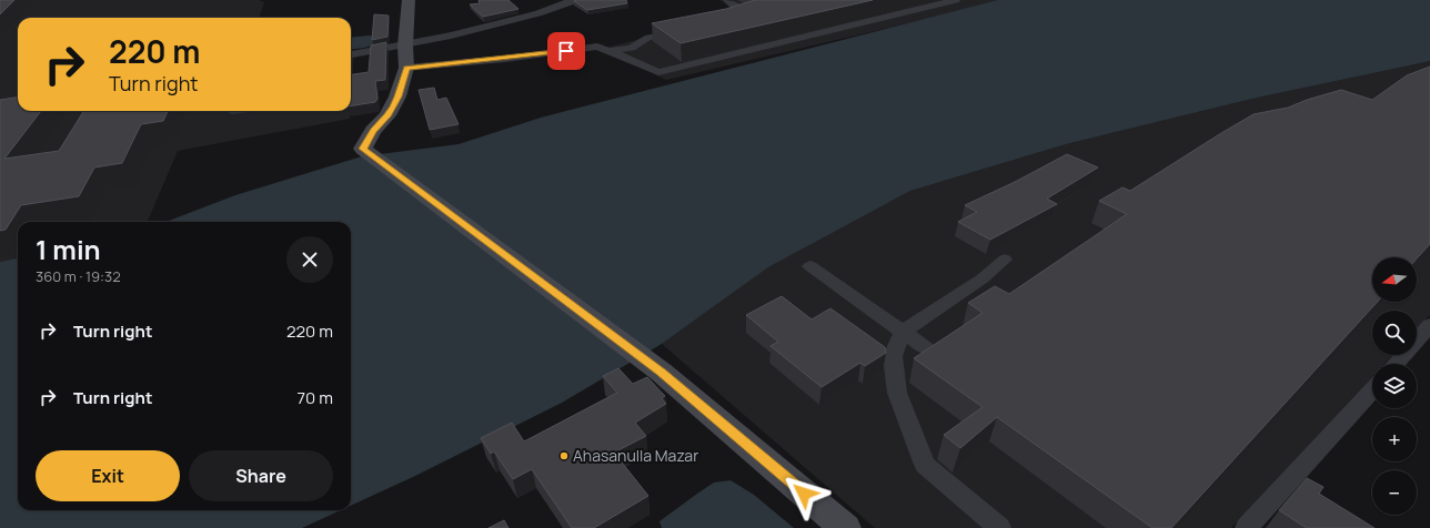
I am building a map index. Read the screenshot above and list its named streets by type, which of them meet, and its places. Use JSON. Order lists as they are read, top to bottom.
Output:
{
  "places": ["Ahasanulla Mazar"],
  "north": "left",
  "page": {
    "turn": ["220 m", "Turn right"],
    "heading": ["1 min", "360 m · 19:32"],
    "map_buttons": ["+", "−"],
    "list": [
      {
        "name": "Turn right",
        "value": "220 m"
      },
      {
        "name": "Turn right",
        "value": "70 m"
      }
    ],
    "buttons": ["Exit", "Share"]
  }
}
